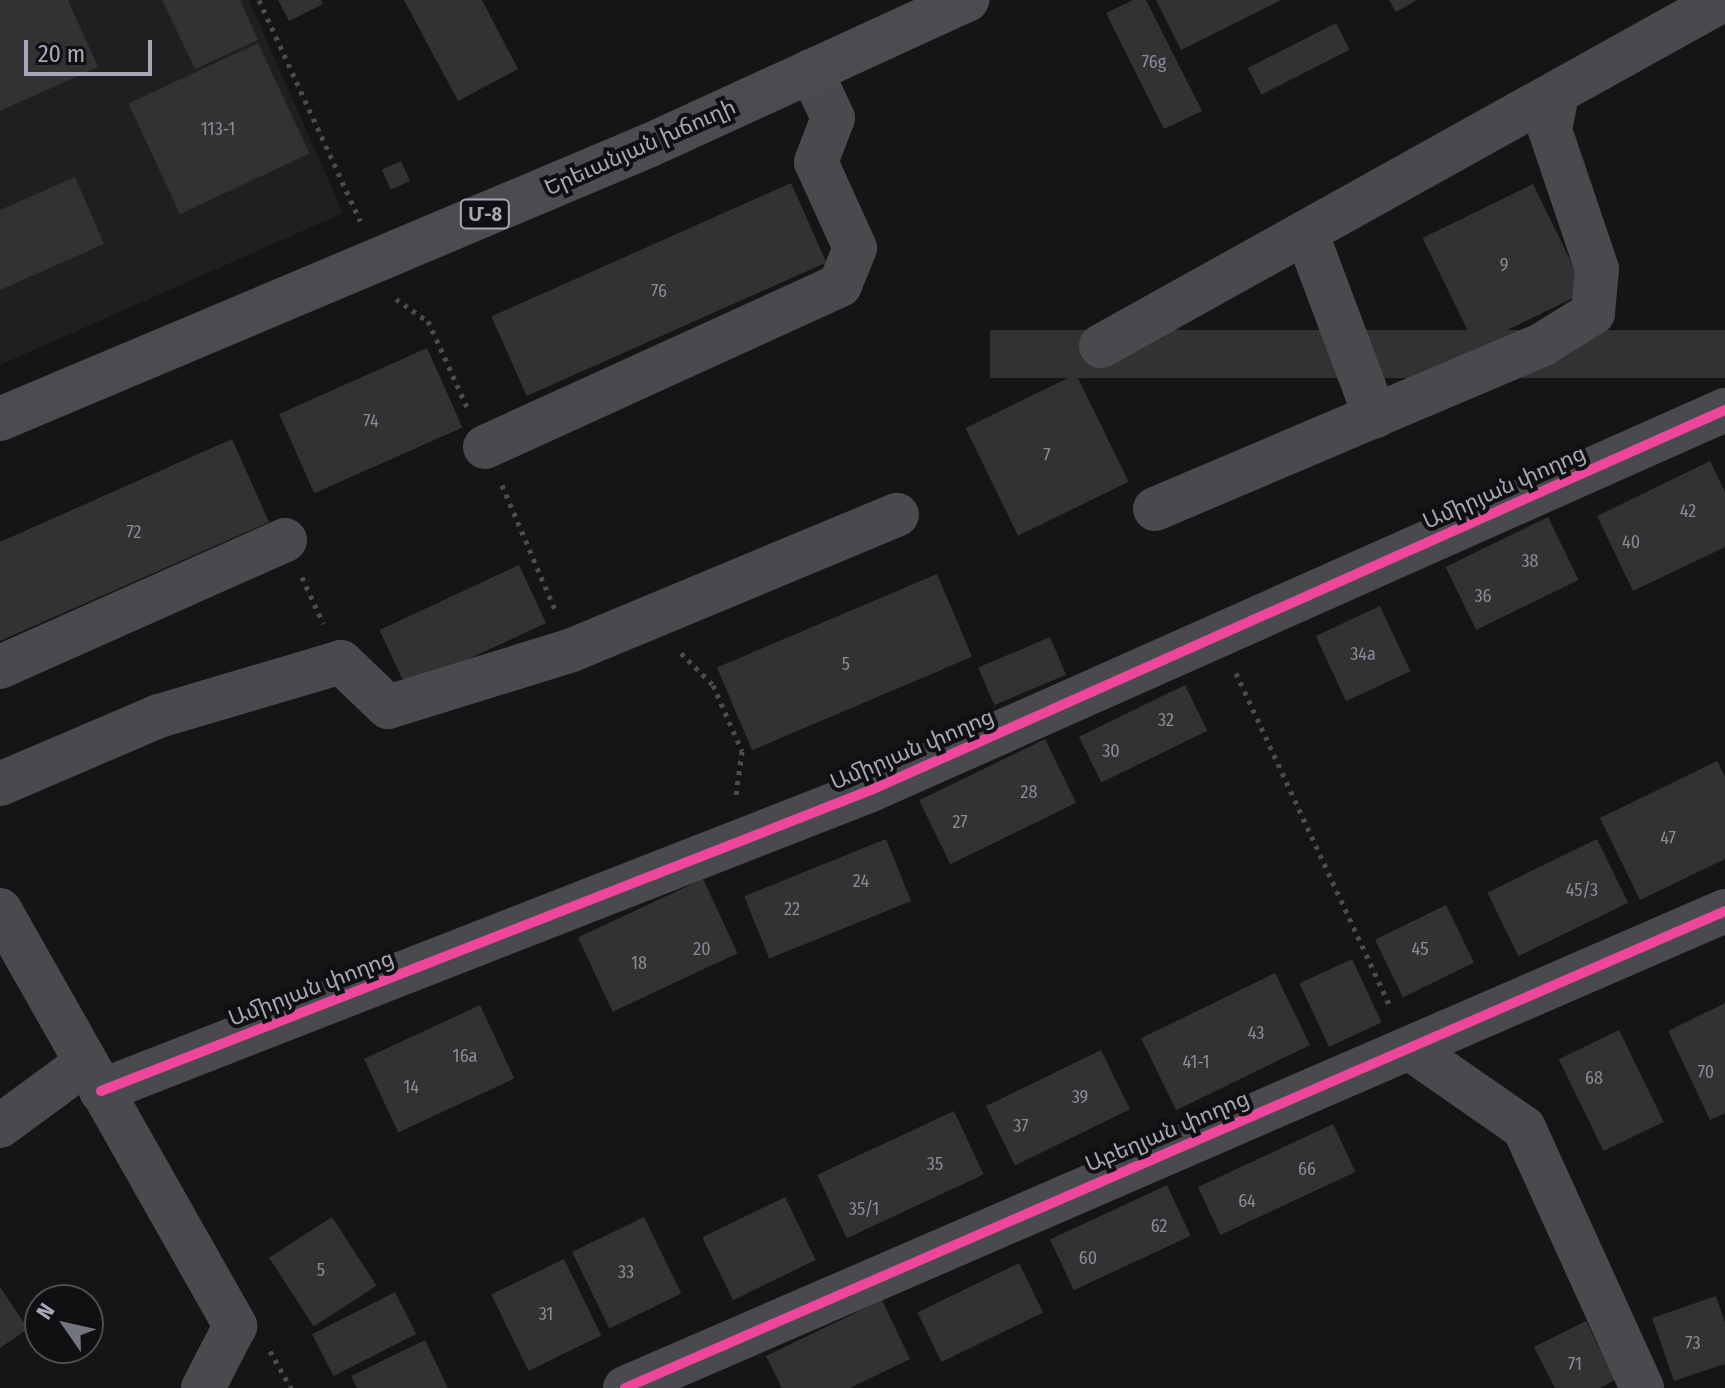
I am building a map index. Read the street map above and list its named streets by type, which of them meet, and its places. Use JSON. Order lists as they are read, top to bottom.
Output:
{
  "streets": {
    "highway": ["Երեւանյան խճուղի", "Մ-8"],
    "street": ["Ամիրյան փողոց", "Աբեղյան փողոց"]
  },
  "house_numbers": [
    "76g",
    "113-1",
    "9",
    "76",
    "74",
    "7",
    "42",
    "72",
    "40",
    "38",
    "36",
    "34a",
    "5",
    "32",
    "30",
    "28",
    "27",
    "47",
    "24",
    "45/3",
    "22",
    "20",
    "45",
    "18",
    "43",
    "16a",
    "41-1",
    "70",
    "68",
    "14",
    "39",
    "37",
    "35",
    "66",
    "64",
    "35/1",
    "62",
    "60",
    "5",
    "33",
    "31",
    "73",
    "71"
  ],
  "scale_bar": "20 m",
  "north": "top left"
}
